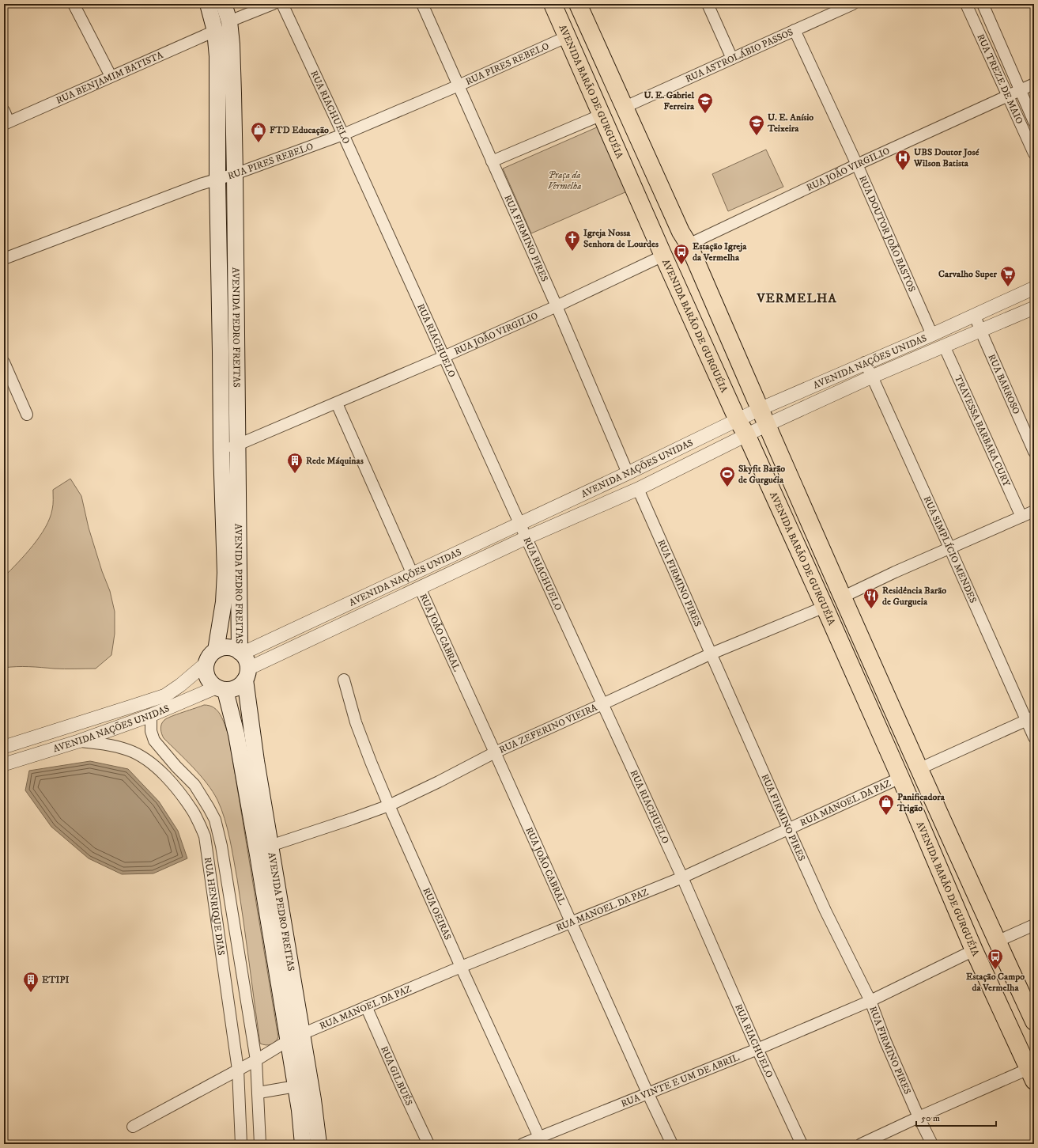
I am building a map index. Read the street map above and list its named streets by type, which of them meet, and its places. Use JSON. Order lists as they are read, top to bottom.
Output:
{
  "streets": {
    "main road": ["AVENIDA BARÃO DE GURGUÉIA", "AVENIDA PEDRO FREITAS"],
    "street": [
      "RUA ASTROLÁBIO PASSOS",
      "RUA PIRES REBELO",
      "RUA BENJAMIM BATISTA",
      "RUA TREZE DE MAIO",
      "RUA RIACHUELO",
      "RUA JOÃO VIRGILIO",
      "RUA DOUTOR JOÃO BASTOS",
      "RUA FIRMINO PIRES",
      "AVENIDA NAÇÕES UNIDAS",
      "RUA BARROSO",
      "TRAVESSA BARBARA CURY",
      "RUA SIMPLÍCIO MENDES",
      "RUA JOÃO CABRAL",
      "RUA ZEFERINO VIEIRA",
      "RUA MANOEL DA PAZ",
      "RUA HENRIQUE DIAS",
      "RUA OEIRAS",
      "RUA GILBUÉS",
      "RUA VINTE E UM DE ABRIL"
    ]
  },
  "crossings": [
    ["RUA ASTROLÁBIO PASSOS", "RUA DOUTOR JOÃO BASTOS"],
    ["RUA PIRES REBELO", "AVENIDA BARÃO DE GURGUÉIA"],
    ["RUA PIRES REBELO", "RUA RIACHUELO"],
    ["RUA PIRES REBELO", "RUA FIRMINO PIRES"],
    ["RUA PIRES REBELO", "AVENIDA PEDRO FREITAS"],
    ["RUA BENJAMIM BATISTA", "AVENIDA PEDRO FREITAS"],
    ["RUA TREZE DE MAIO", "RUA JOÃO VIRGILIO"],
    ["AVENIDA BARÃO DE GURGUÉIA", "RUA JOÃO VIRGILIO"],
    ["AVENIDA BARÃO DE GURGUÉIA", "AVENIDA NAÇÕES UNIDAS"],
    ["AVENIDA BARÃO DE GURGUÉIA", "RUA ZEFERINO VIEIRA"],
    ["AVENIDA BARÃO DE GURGUÉIA", "RUA MANOEL DA PAZ"],
    ["AVENIDA BARÃO DE GURGUÉIA", "RUA VINTE E UM DE ABRIL"],
    ["RUA RIACHUELO", "RUA JOÃO VIRGILIO"],
    ["RUA RIACHUELO", "AVENIDA NAÇÕES UNIDAS"],
    ["RUA RIACHUELO", "RUA ZEFERINO VIEIRA"],
    ["RUA RIACHUELO", "RUA MANOEL DA PAZ"],
    ["RUA RIACHUELO", "RUA VINTE E UM DE ABRIL"],
    ["RUA JOÃO VIRGILIO", "RUA DOUTOR JOÃO BASTOS"],
    ["RUA JOÃO VIRGILIO", "RUA FIRMINO PIRES"],
    ["RUA JOÃO VIRGILIO", "AVENIDA PEDRO FREITAS"],
    ["RUA DOUTOR JOÃO BASTOS", "AVENIDA NAÇÕES UNIDAS"],
    ["RUA FIRMINO PIRES", "AVENIDA NAÇÕES UNIDAS"],
    ["RUA FIRMINO PIRES", "RUA ZEFERINO VIEIRA"],
    ["RUA FIRMINO PIRES", "RUA MANOEL DA PAZ"],
    ["RUA FIRMINO PIRES", "RUA VINTE E UM DE ABRIL"],
    ["AVENIDA PEDRO FREITAS", "AVENIDA NAÇÕES UNIDAS"],
    ["AVENIDA PEDRO FREITAS", "RUA ZEFERINO VIEIRA"],
    ["AVENIDA PEDRO FREITAS", "RUA MANOEL DA PAZ"],
    ["AVENIDA NAÇÕES UNIDAS", "RUA BARROSO"],
    ["AVENIDA NAÇÕES UNIDAS", "TRAVESSA BARBARA CURY"],
    ["AVENIDA NAÇÕES UNIDAS", "RUA SIMPLÍCIO MENDES"],
    ["AVENIDA NAÇÕES UNIDAS", "RUA JOÃO CABRAL"],
    ["AVENIDA NAÇÕES UNIDAS", "RUA HENRIQUE DIAS"],
    ["RUA JOÃO CABRAL", "RUA ZEFERINO VIEIRA"],
    ["RUA JOÃO CABRAL", "RUA MANOEL DA PAZ"],
    ["RUA JOÃO CABRAL", "RUA VINTE E UM DE ABRIL"],
    ["RUA ZEFERINO VIEIRA", "RUA OEIRAS"],
    ["RUA MANOEL DA PAZ", "RUA HENRIQUE DIAS"],
    ["RUA MANOEL DA PAZ", "RUA OEIRAS"],
    ["RUA MANOEL DA PAZ", "RUA GILBUÉS"],
    ["RUA OEIRAS", "RUA VINTE E UM DE ABRIL"]
  ],
  "districts": ["VERMELHA"],
  "parks": ["Praça da Vermelha"],
  "places": {
    "school or university": ["U. E. Gabriel Ferreira", "U. E. Anísio Teixeira"],
    "shop": ["FTD Educação", "Panificadora Trigão"],
    "hospital": ["UBS Doutor José Wilson Batista"],
    "church": ["Igreja Nossa Senhora de Lourdes"],
    "bus stop": ["Estação Igreja da Vermelha", "Estação Campo da Vermelha"],
    "supermarket": ["Carvalho Super"],
    "building": ["Rede Máquinas", "ETIPI"],
    "sports": ["Skyfit Barão de Gurguéia"],
    "restaurant": ["Residência Barão de Gurgueia"]
  },
  "scale_bar": "50 m"
}
